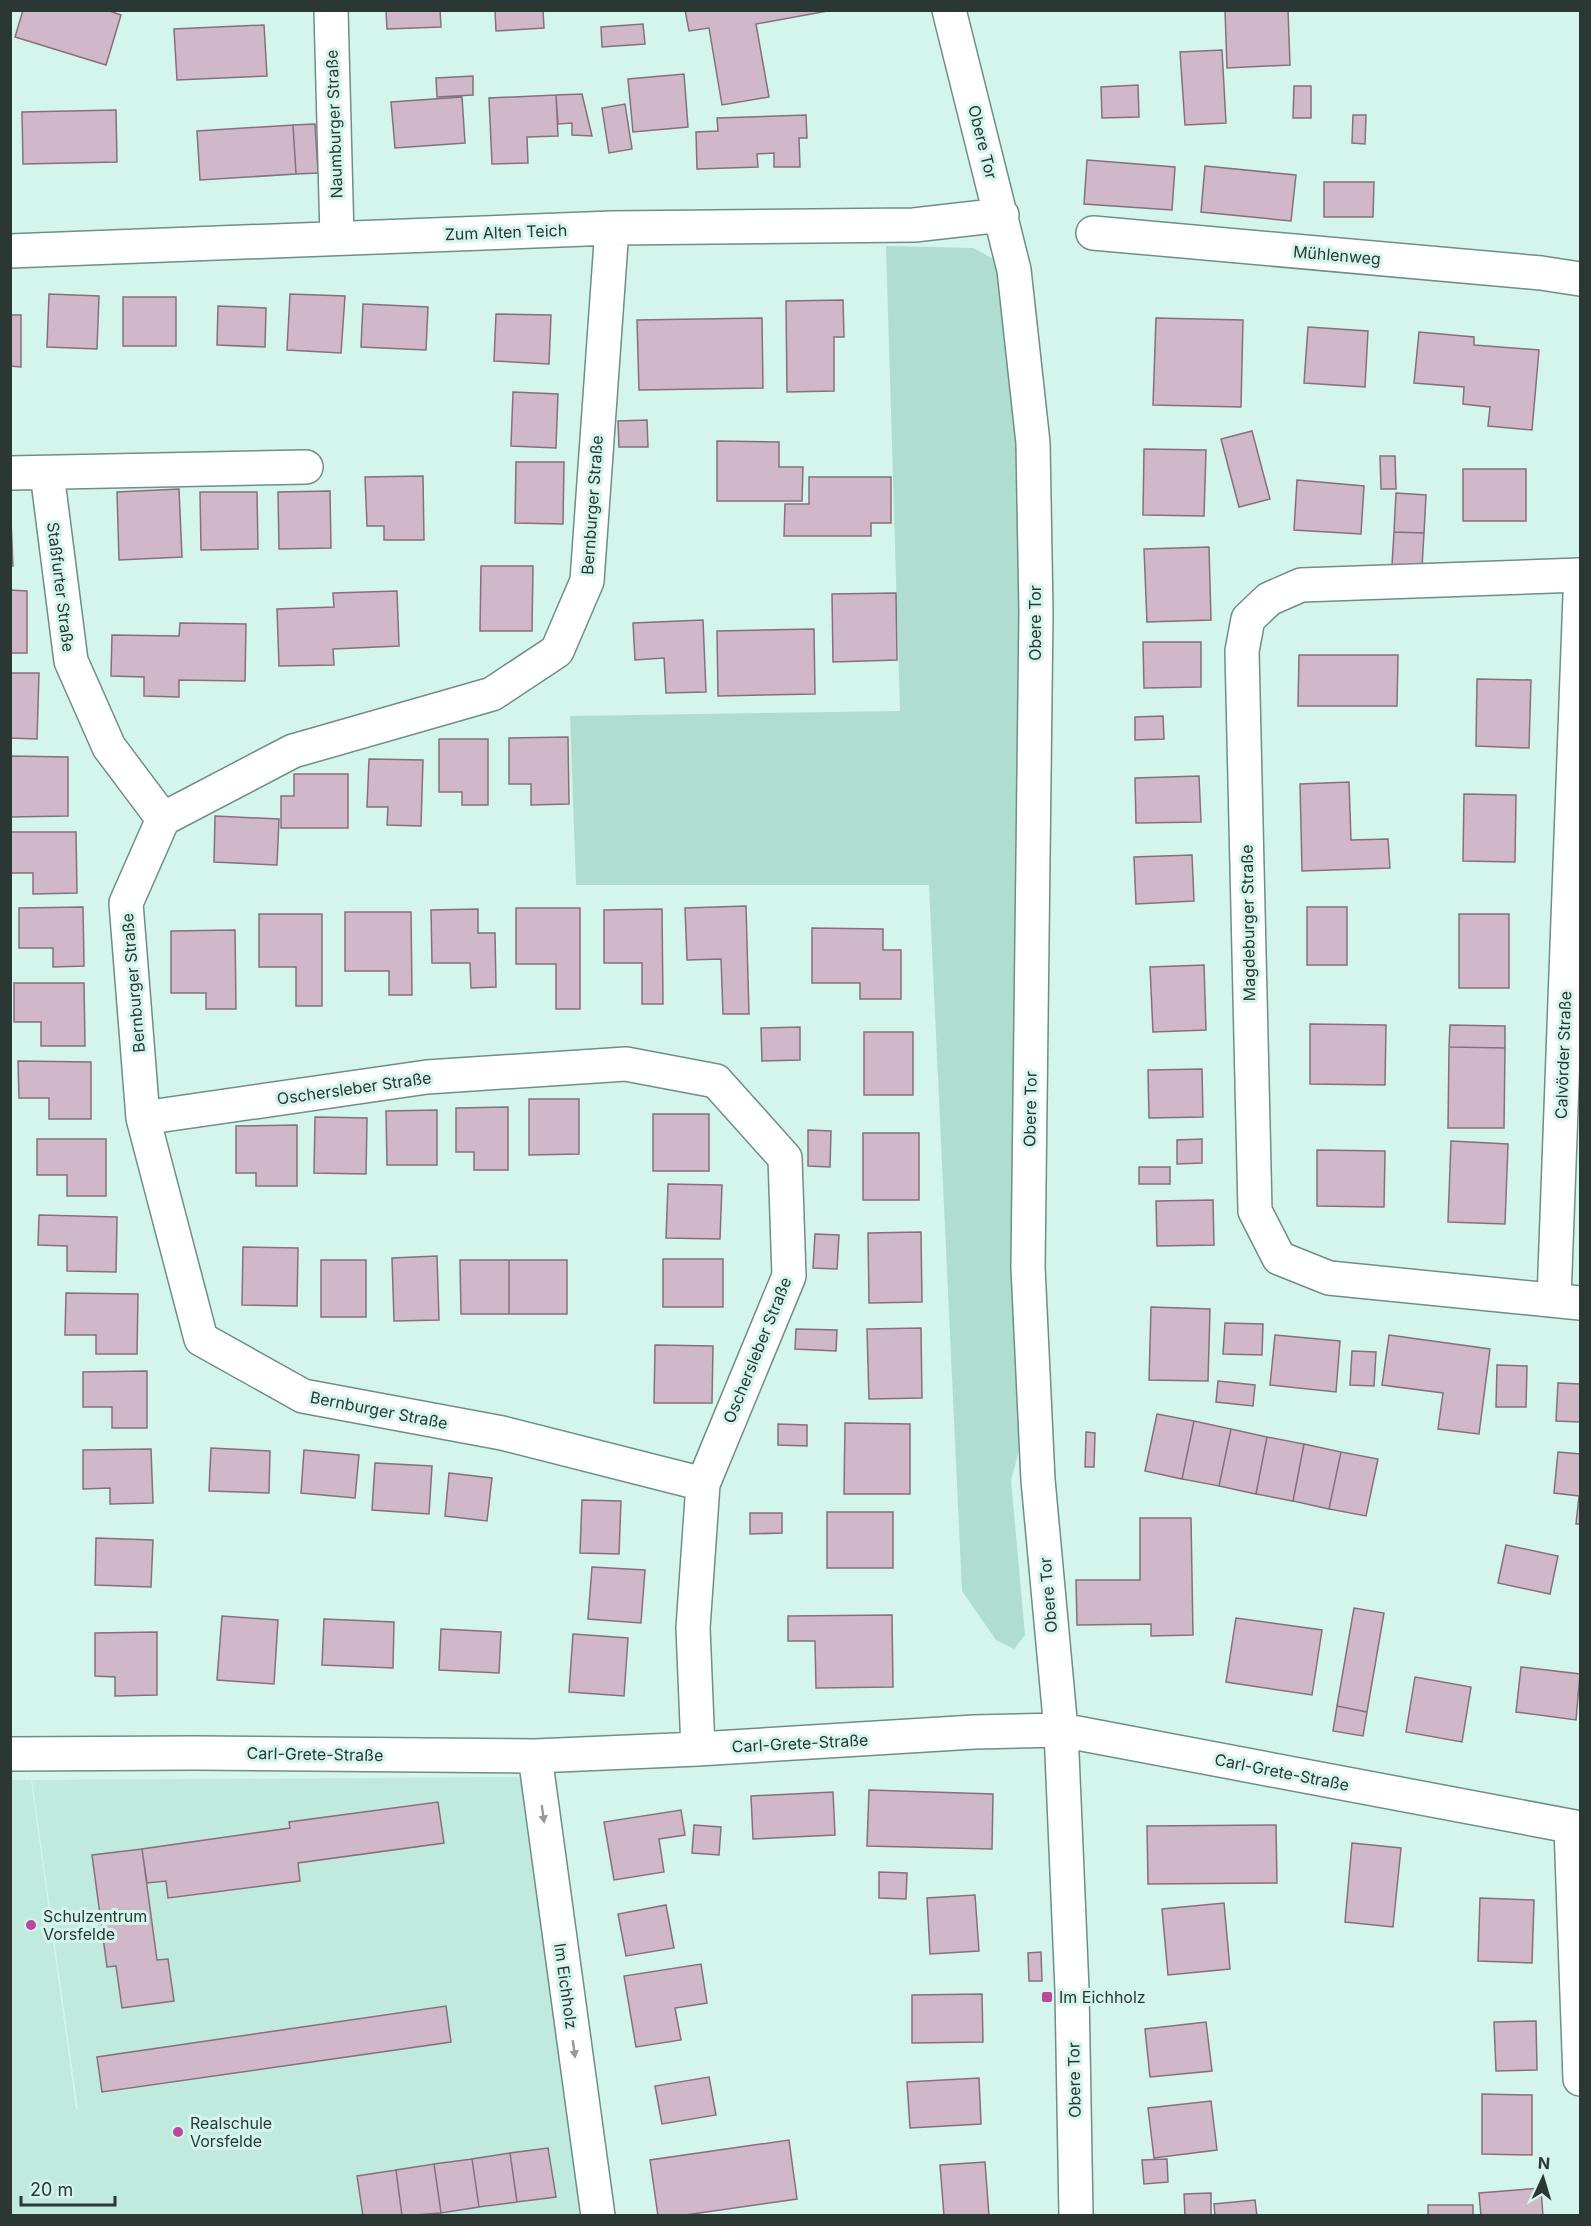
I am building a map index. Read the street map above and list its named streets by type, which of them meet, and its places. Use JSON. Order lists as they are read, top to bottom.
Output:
{
  "streets": {
    "street": [
      "Naumburger Straße",
      "Obere Tor",
      "Zum Alten Teich",
      "Mühlenweg",
      "Bernburger Straße",
      "Staßfurter Straße",
      "Magdeburger Straße",
      "Calvörder Straße",
      "Oschersleber Straße",
      "Carl-Grete-Straße",
      "Im Eichholz"
    ]
  },
  "crossings": [
    ["Naumburger Straße", "Zum Alten Teich"],
    ["Obere Tor", "Zum Alten Teich"],
    ["Obere Tor", "Carl-Grete-Straße"],
    ["Zum Alten Teich", "Bernburger Straße"],
    ["Bernburger Straße", "Staßfurter Straße"],
    ["Bernburger Straße", "Oschersleber Straße"],
    ["Magdeburger Straße", "Calvörder Straße"],
    ["Oschersleber Straße", "Carl-Grete-Straße"],
    ["Carl-Grete-Straße", "Im Eichholz"]
  ],
  "one_way": ["Im Eichholz"],
  "places": {
    "other": ["Schulzentrum Vorsfelde", "Realschule Vorsfelde"],
    "transit": ["Im Eichholz"]
  },
  "scale_bar": "20 m",
  "north": "top"
}
